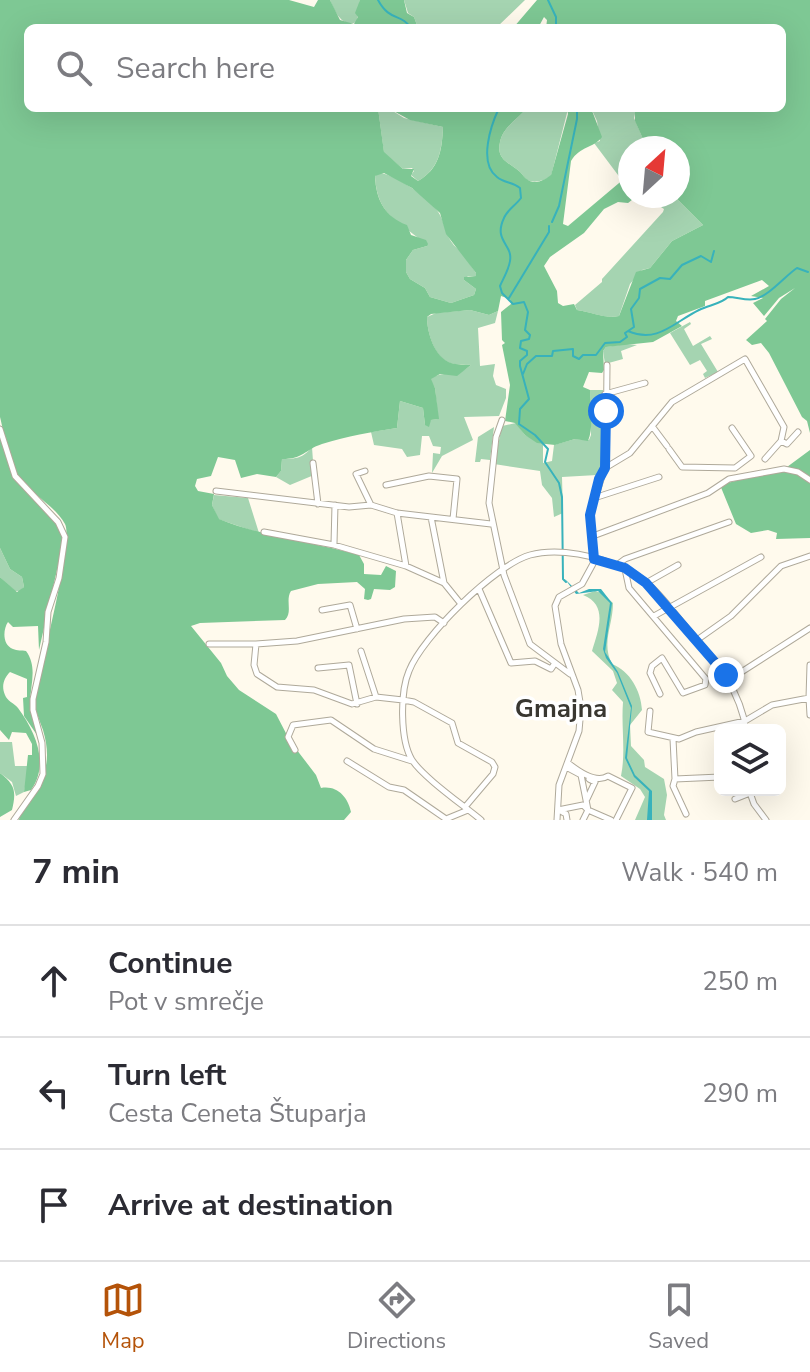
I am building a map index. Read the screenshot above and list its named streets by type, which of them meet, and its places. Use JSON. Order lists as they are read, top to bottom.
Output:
{
  "districts": ["Gmajna"],
  "north": "top right",
  "page": {
    "search": "Search here",
    "heading": ["7 min", "Walk · 540 m"],
    "list": [
      ["Continue", "Pot v smrečje", "250 m"],
      ["Turn left", "Cesta Ceneta Štuparja", "290 m"],
      "Arrive at destination"
    ],
    "nav": ["Map", "Directions", "Saved"]
  }
}
